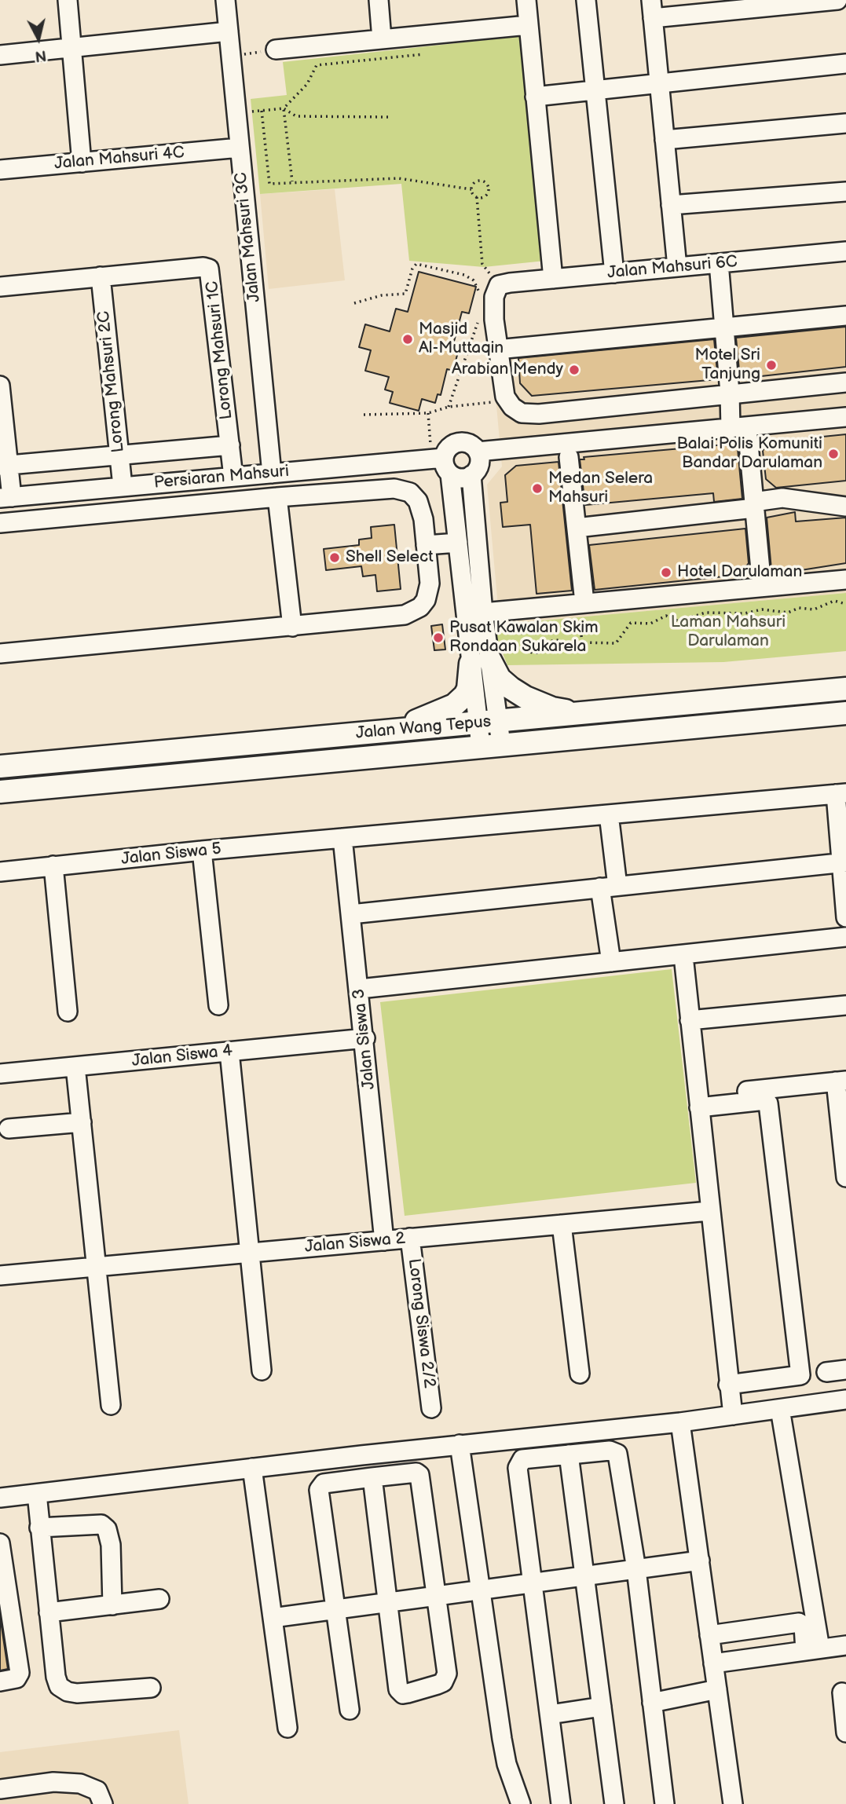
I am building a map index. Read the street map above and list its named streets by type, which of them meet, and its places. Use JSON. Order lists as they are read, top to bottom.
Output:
{
  "streets": {
    "main road": ["Jalan Wang Tepus"],
    "street": [
      "Jalan Mahsuri 4C",
      "Jalan Mahsuri 3C",
      "Jalan Mahsuri 6C",
      "Lorong Mahsuri 1C",
      "Lorong Mahsuri 2C",
      "Persiaran Mahsuri",
      "Jalan Siswa 5",
      "Jalan Siswa 3",
      "Jalan Siswa 4",
      "Jalan Siswa 2",
      "Lorong Siswa 2/2"
    ]
  },
  "crossings": [
    ["Jalan Mahsuri 4C", "Jalan Mahsuri 3C"],
    ["Jalan Mahsuri 3C", "Persiaran Mahsuri"],
    ["Lorong Mahsuri 1C", "Lorong Mahsuri 2C"],
    ["Lorong Mahsuri 1C", "Persiaran Mahsuri"],
    ["Lorong Mahsuri 2C", "Persiaran Mahsuri"],
    ["Jalan Siswa 5", "Jalan Siswa 3"],
    ["Jalan Siswa 3", "Jalan Siswa 4"],
    ["Jalan Siswa 3", "Jalan Siswa 2"],
    ["Jalan Siswa 2", "Lorong Siswa 2/2"]
  ],
  "parks": ["Laman Mahsuri Darulaman"],
  "places": [
    "Masjid Al-Muttaqin",
    "Motel Sri Tanjung",
    "Arabian Mendy",
    "Balai Polis Komuniti Bandar Darulaman",
    "Medan Selera Mahsuri",
    "Shell Select",
    "Hotel Darulaman",
    "Pusat Kawalan Skim Rondaan Sukarela"
  ],
  "north": "bottom"
}
